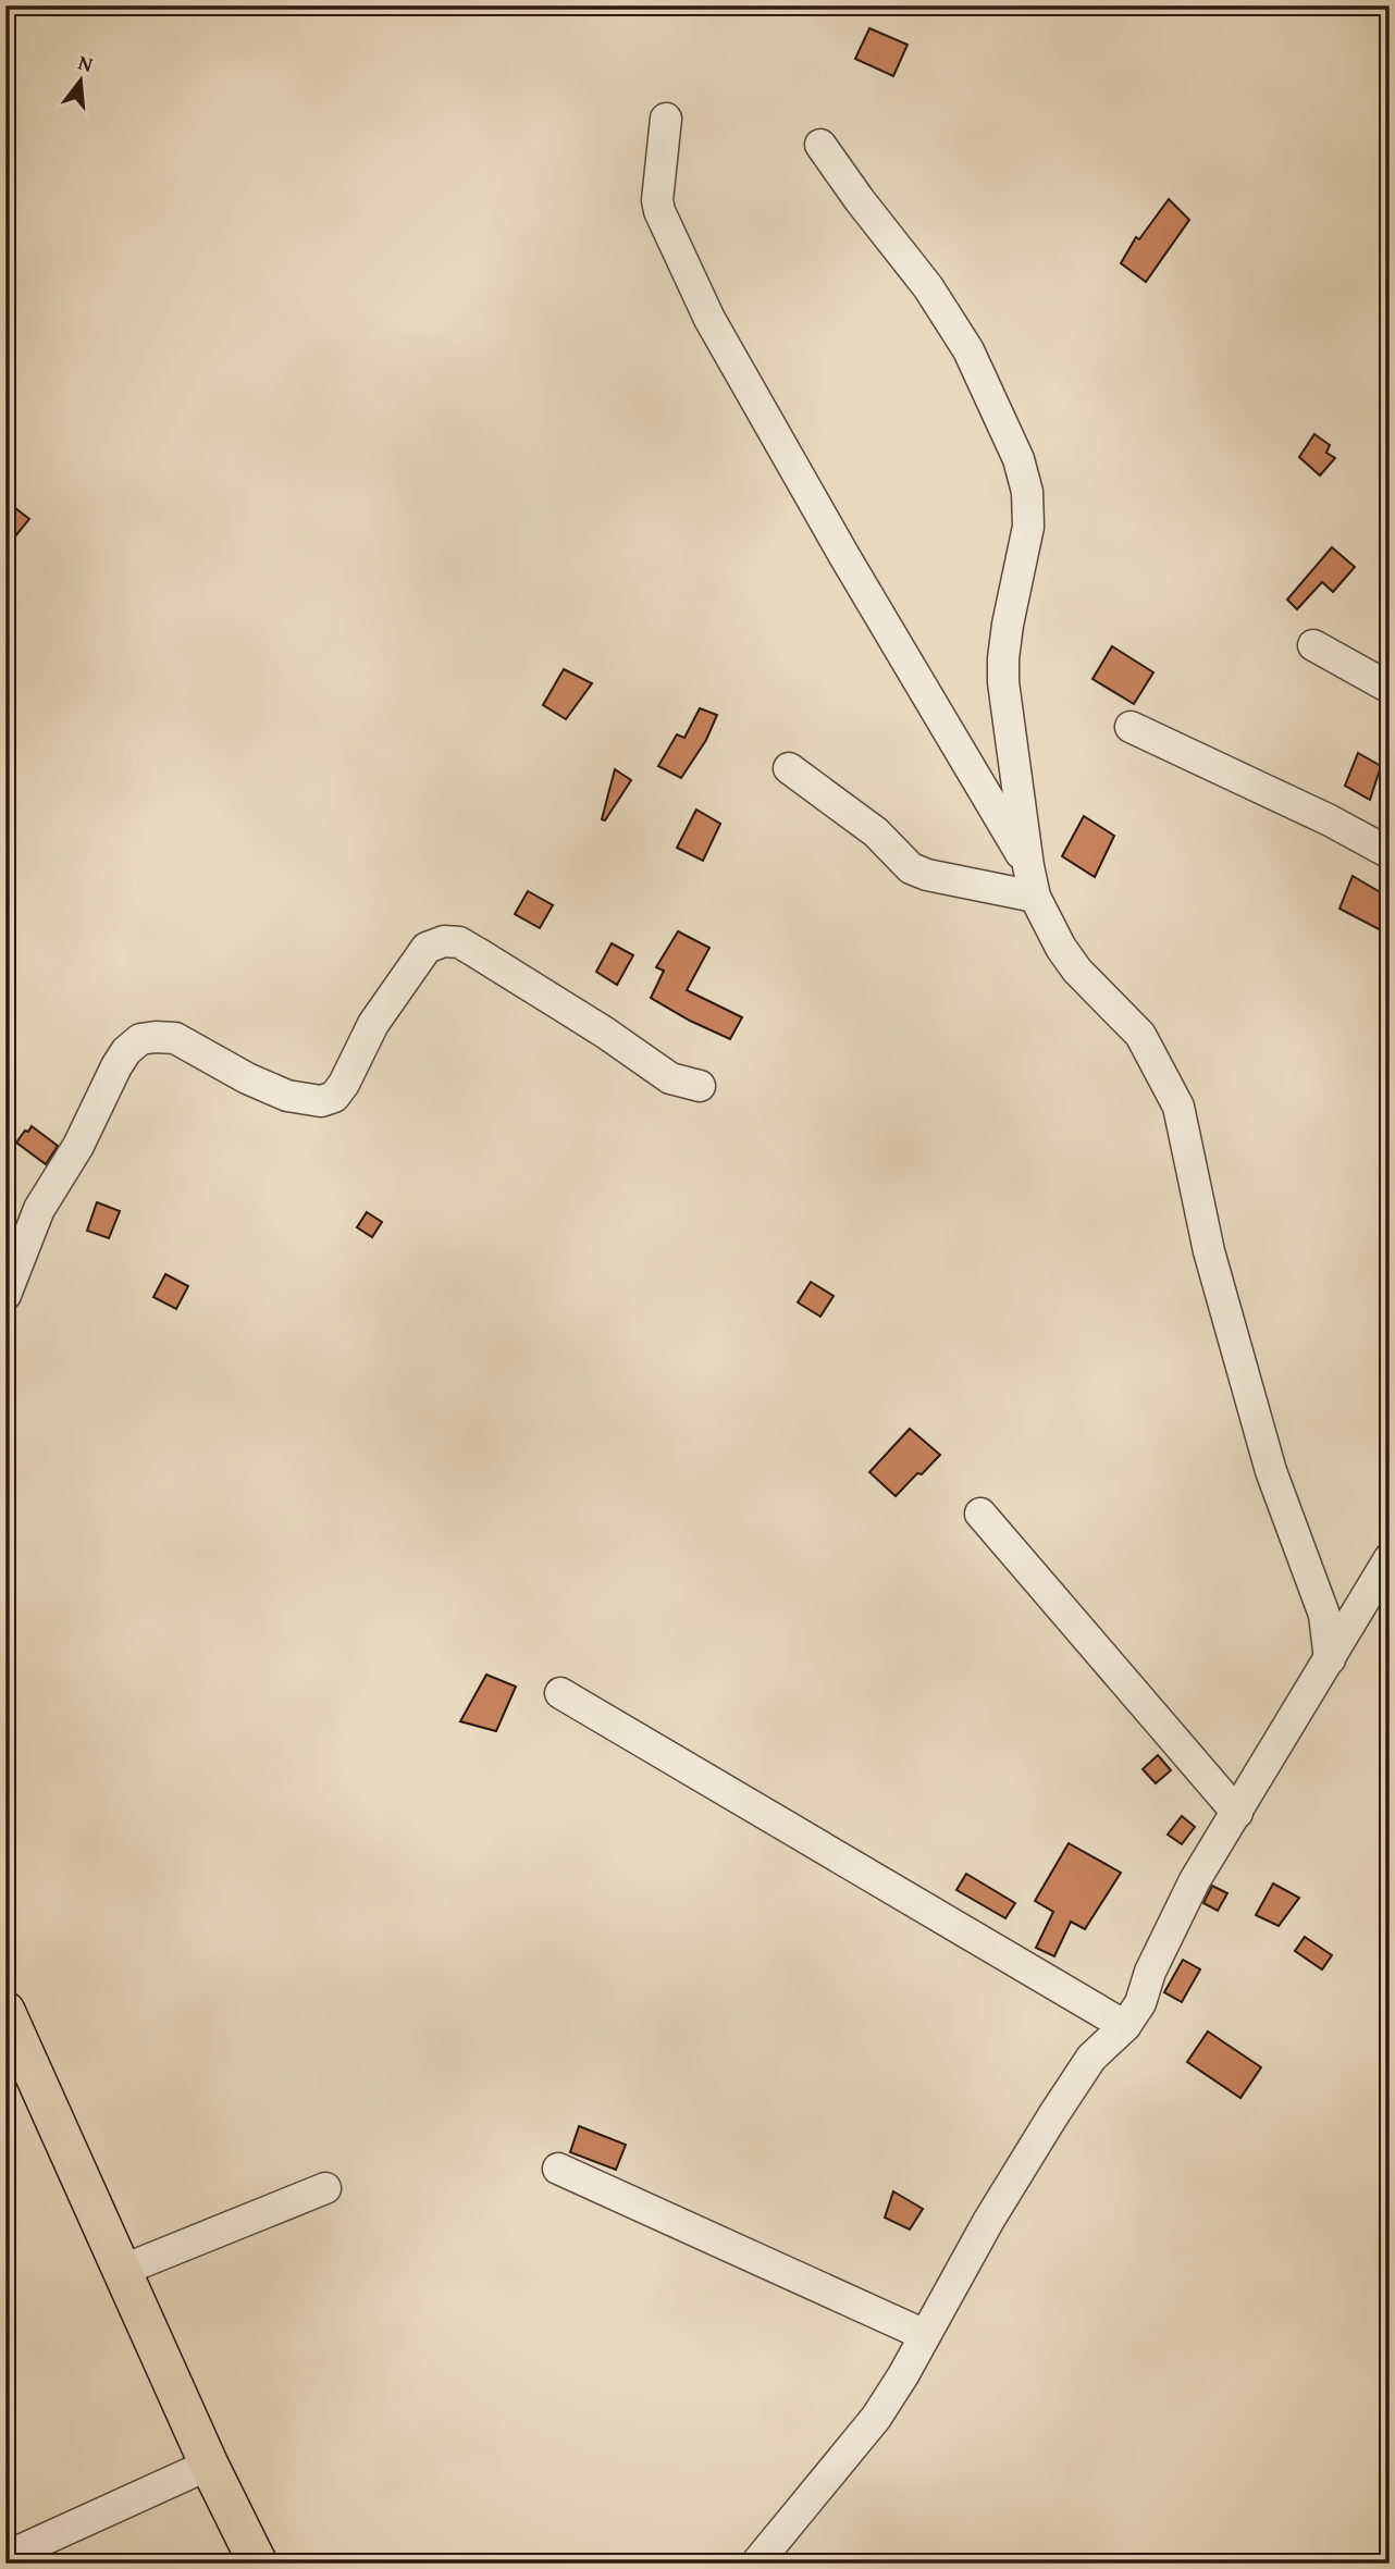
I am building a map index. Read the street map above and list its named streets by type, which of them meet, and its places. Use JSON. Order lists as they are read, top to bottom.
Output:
{
  "north": "top"
}
